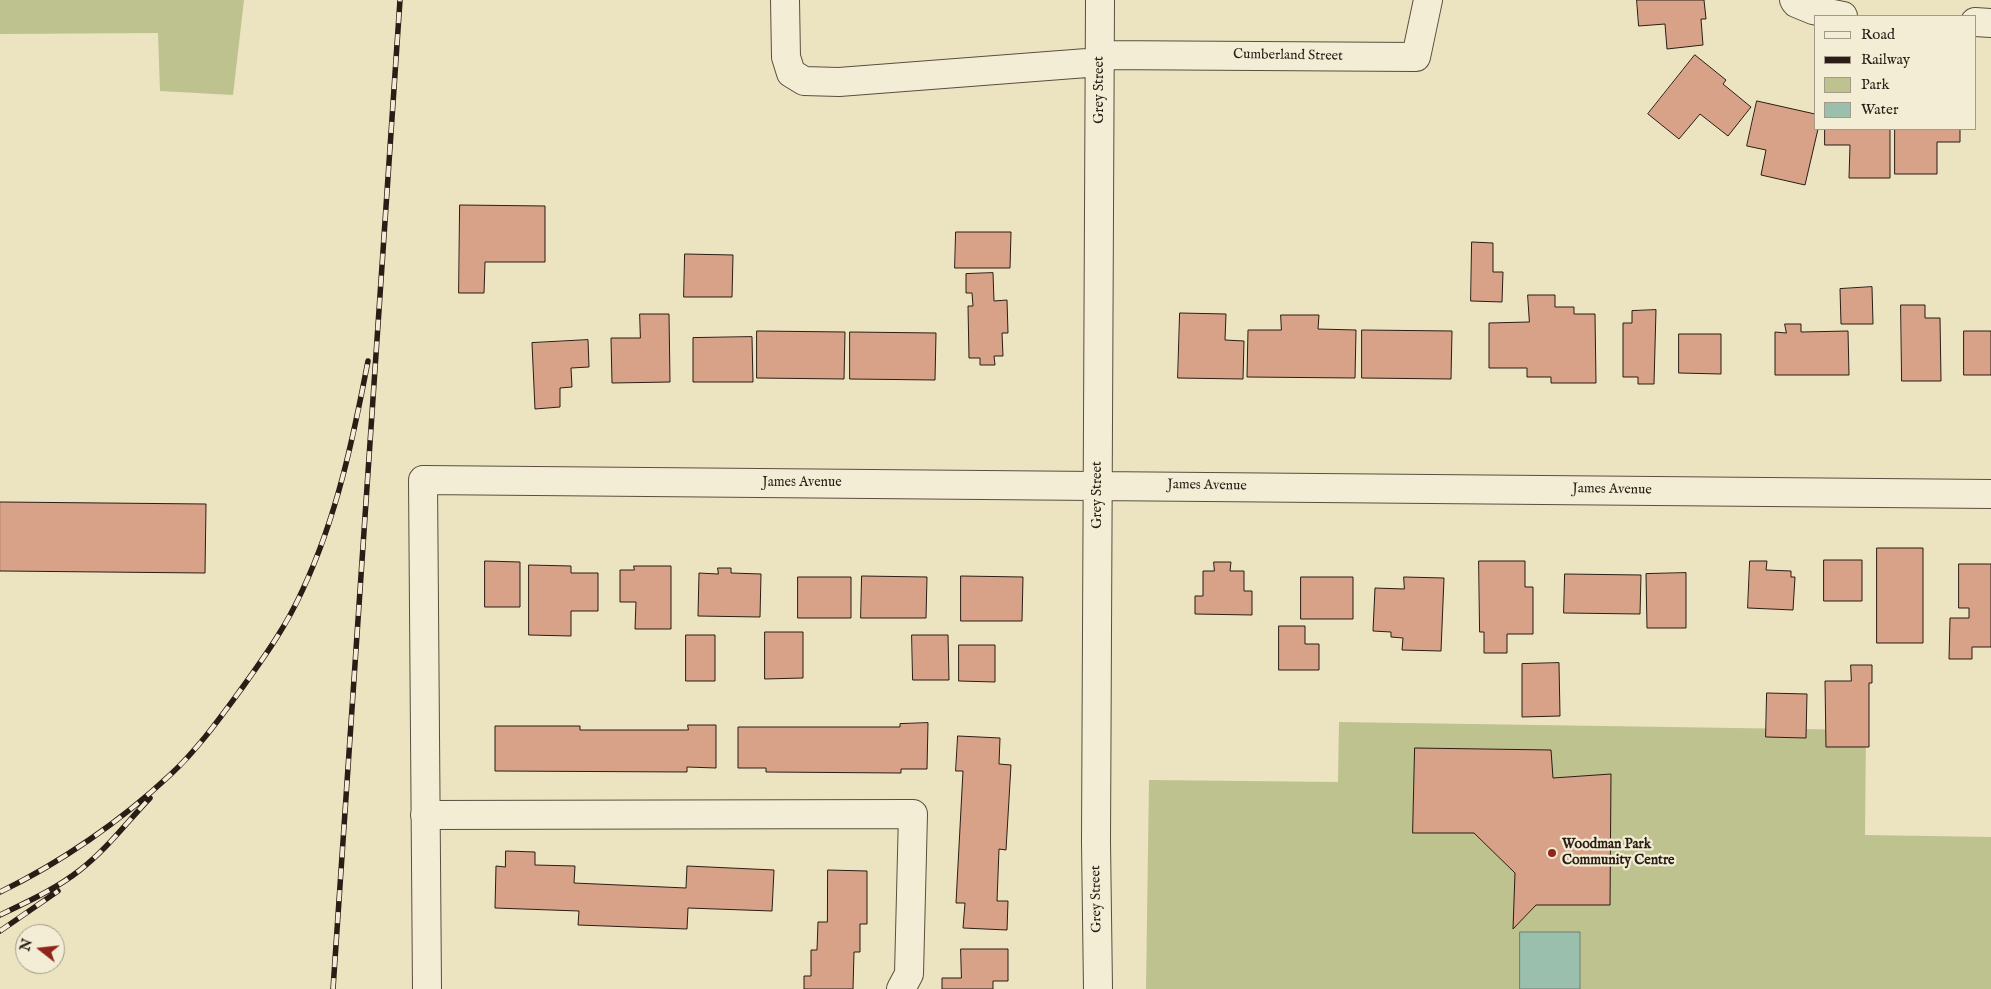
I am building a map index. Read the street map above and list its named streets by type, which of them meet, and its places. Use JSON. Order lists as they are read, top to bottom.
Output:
{
  "streets": {
    "street": ["Cumberland Street", "Grey Street", "James Avenue"]
  },
  "crossings": [
    ["Cumberland Street", "Grey Street"],
    ["Grey Street", "James Avenue"]
  ],
  "places": ["Woodman Park Community Centre"],
  "legend": [
    "Road",
    "Railway",
    "Park",
    "Water"
  ],
  "north": "left"
}
